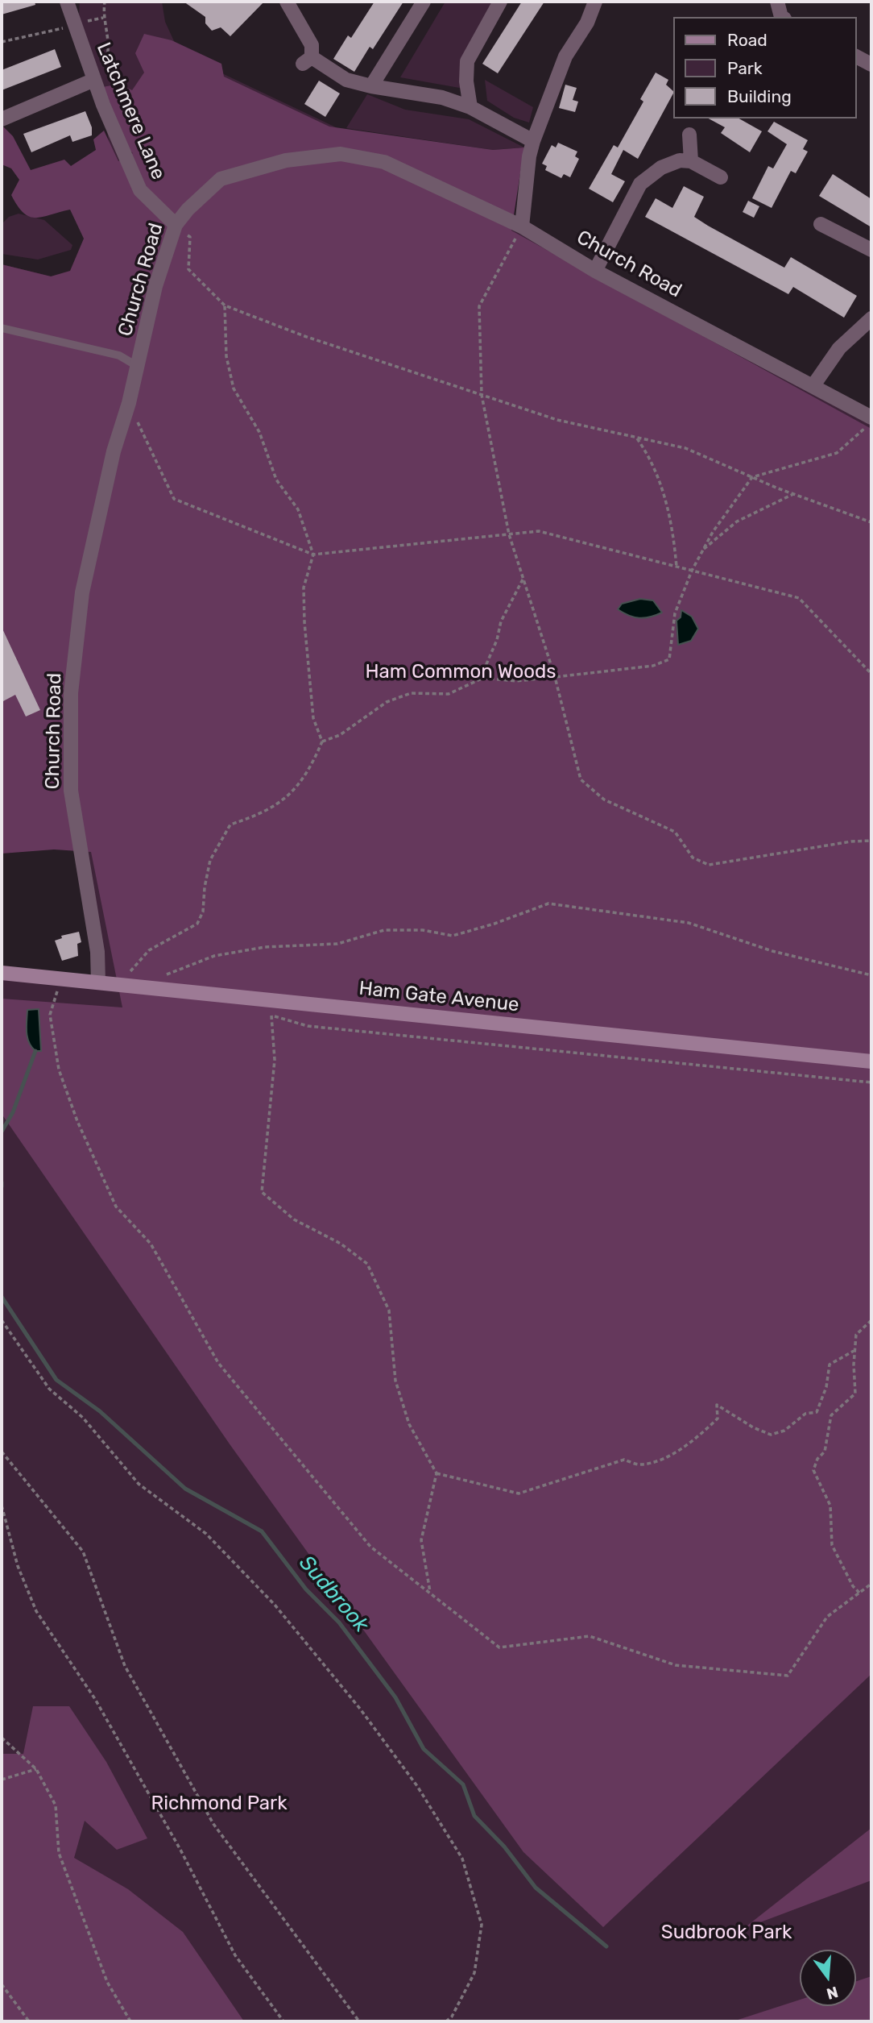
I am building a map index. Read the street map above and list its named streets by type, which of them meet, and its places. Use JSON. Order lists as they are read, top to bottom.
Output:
{
  "streets": {
    "main road": ["Ham Gate Avenue"],
    "street": ["Latchmere Lane", "Church Road"]
  },
  "crossings": [
    ["Latchmere Lane", "Church Road"],
    ["Church Road", "Ham Gate Avenue"]
  ],
  "water": ["Sudbrook"],
  "parks": ["Ham Common Woods", "Richmond Park", "Sudbrook Park"],
  "legend": ["Road", "Park", "Building"],
  "north": "bottom"
}
